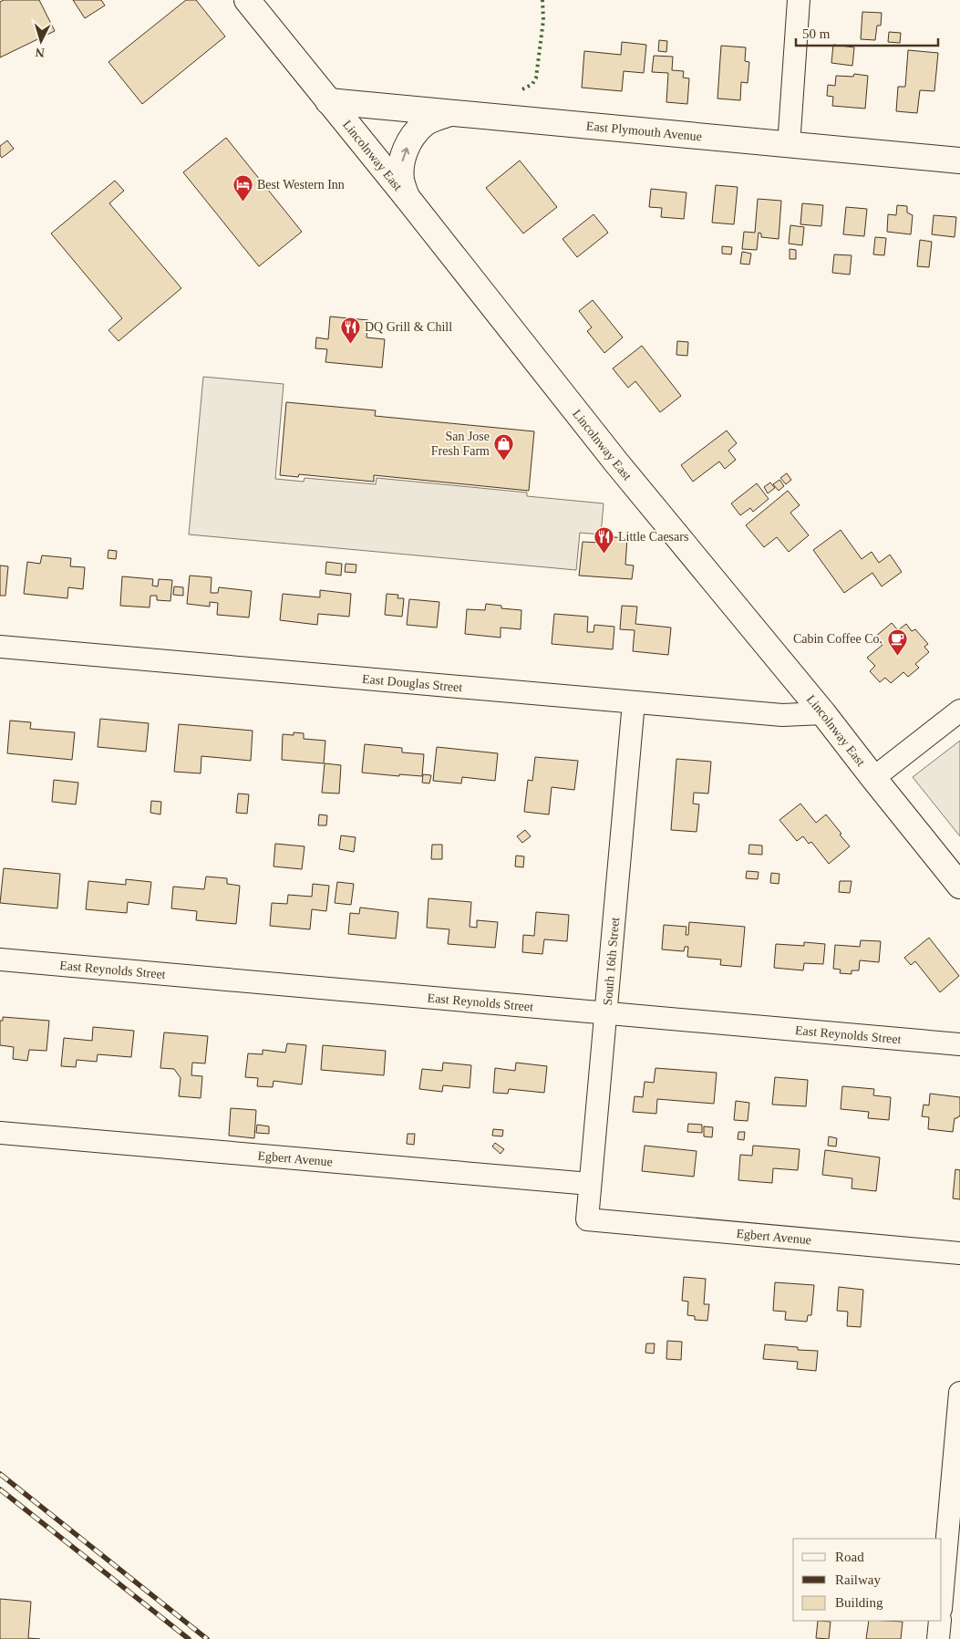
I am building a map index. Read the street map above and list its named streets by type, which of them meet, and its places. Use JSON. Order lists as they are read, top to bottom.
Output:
{
  "streets": {
    "main road": ["East Plymouth Avenue", "Lincolnway East"],
    "street": [
      "East Douglas Street",
      "South 16th Street",
      "East Reynolds Street",
      "Egbert Avenue"
    ]
  },
  "crossings": [
    ["East Plymouth Avenue", "Lincolnway East"],
    ["Lincolnway East", "East Douglas Street"],
    ["East Douglas Street", "South 16th Street"],
    ["South 16th Street", "East Reynolds Street"],
    ["South 16th Street", "Egbert Avenue"]
  ],
  "places": {
    "hotel": ["Best Western Inn"],
    "restaurant": ["DQ Grill & Chill", "Little Caesars"],
    "shop": ["San Jose Fresh Farm"],
    "cafe": ["Cabin Coffee Co."]
  },
  "legend": ["Road", "Railway", "Building"],
  "scale_bar": "50 m",
  "north": "bottom"
}
